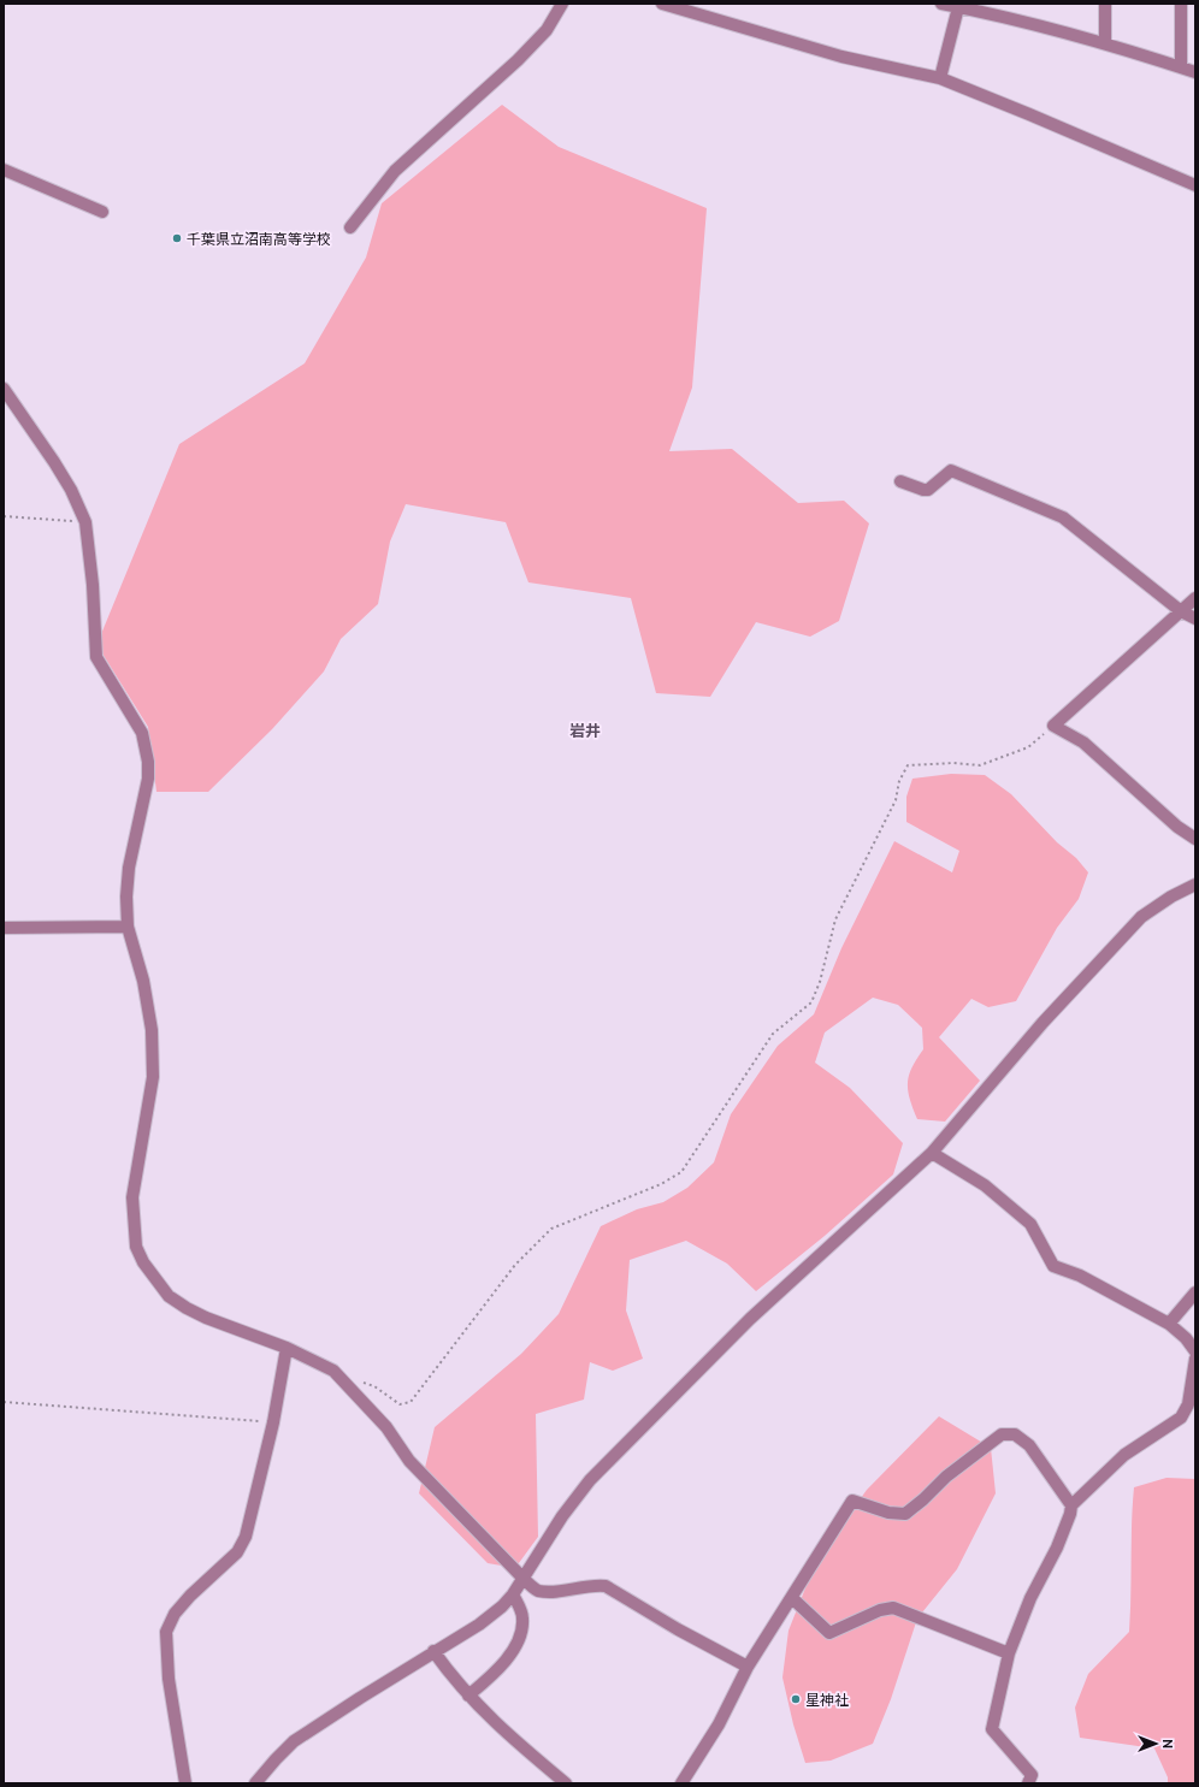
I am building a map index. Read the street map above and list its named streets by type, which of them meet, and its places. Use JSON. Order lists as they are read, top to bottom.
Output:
{
  "districts": ["岩井"],
  "places": ["千葉県立沼南高等学校", "星神社"],
  "north": "right"
}
